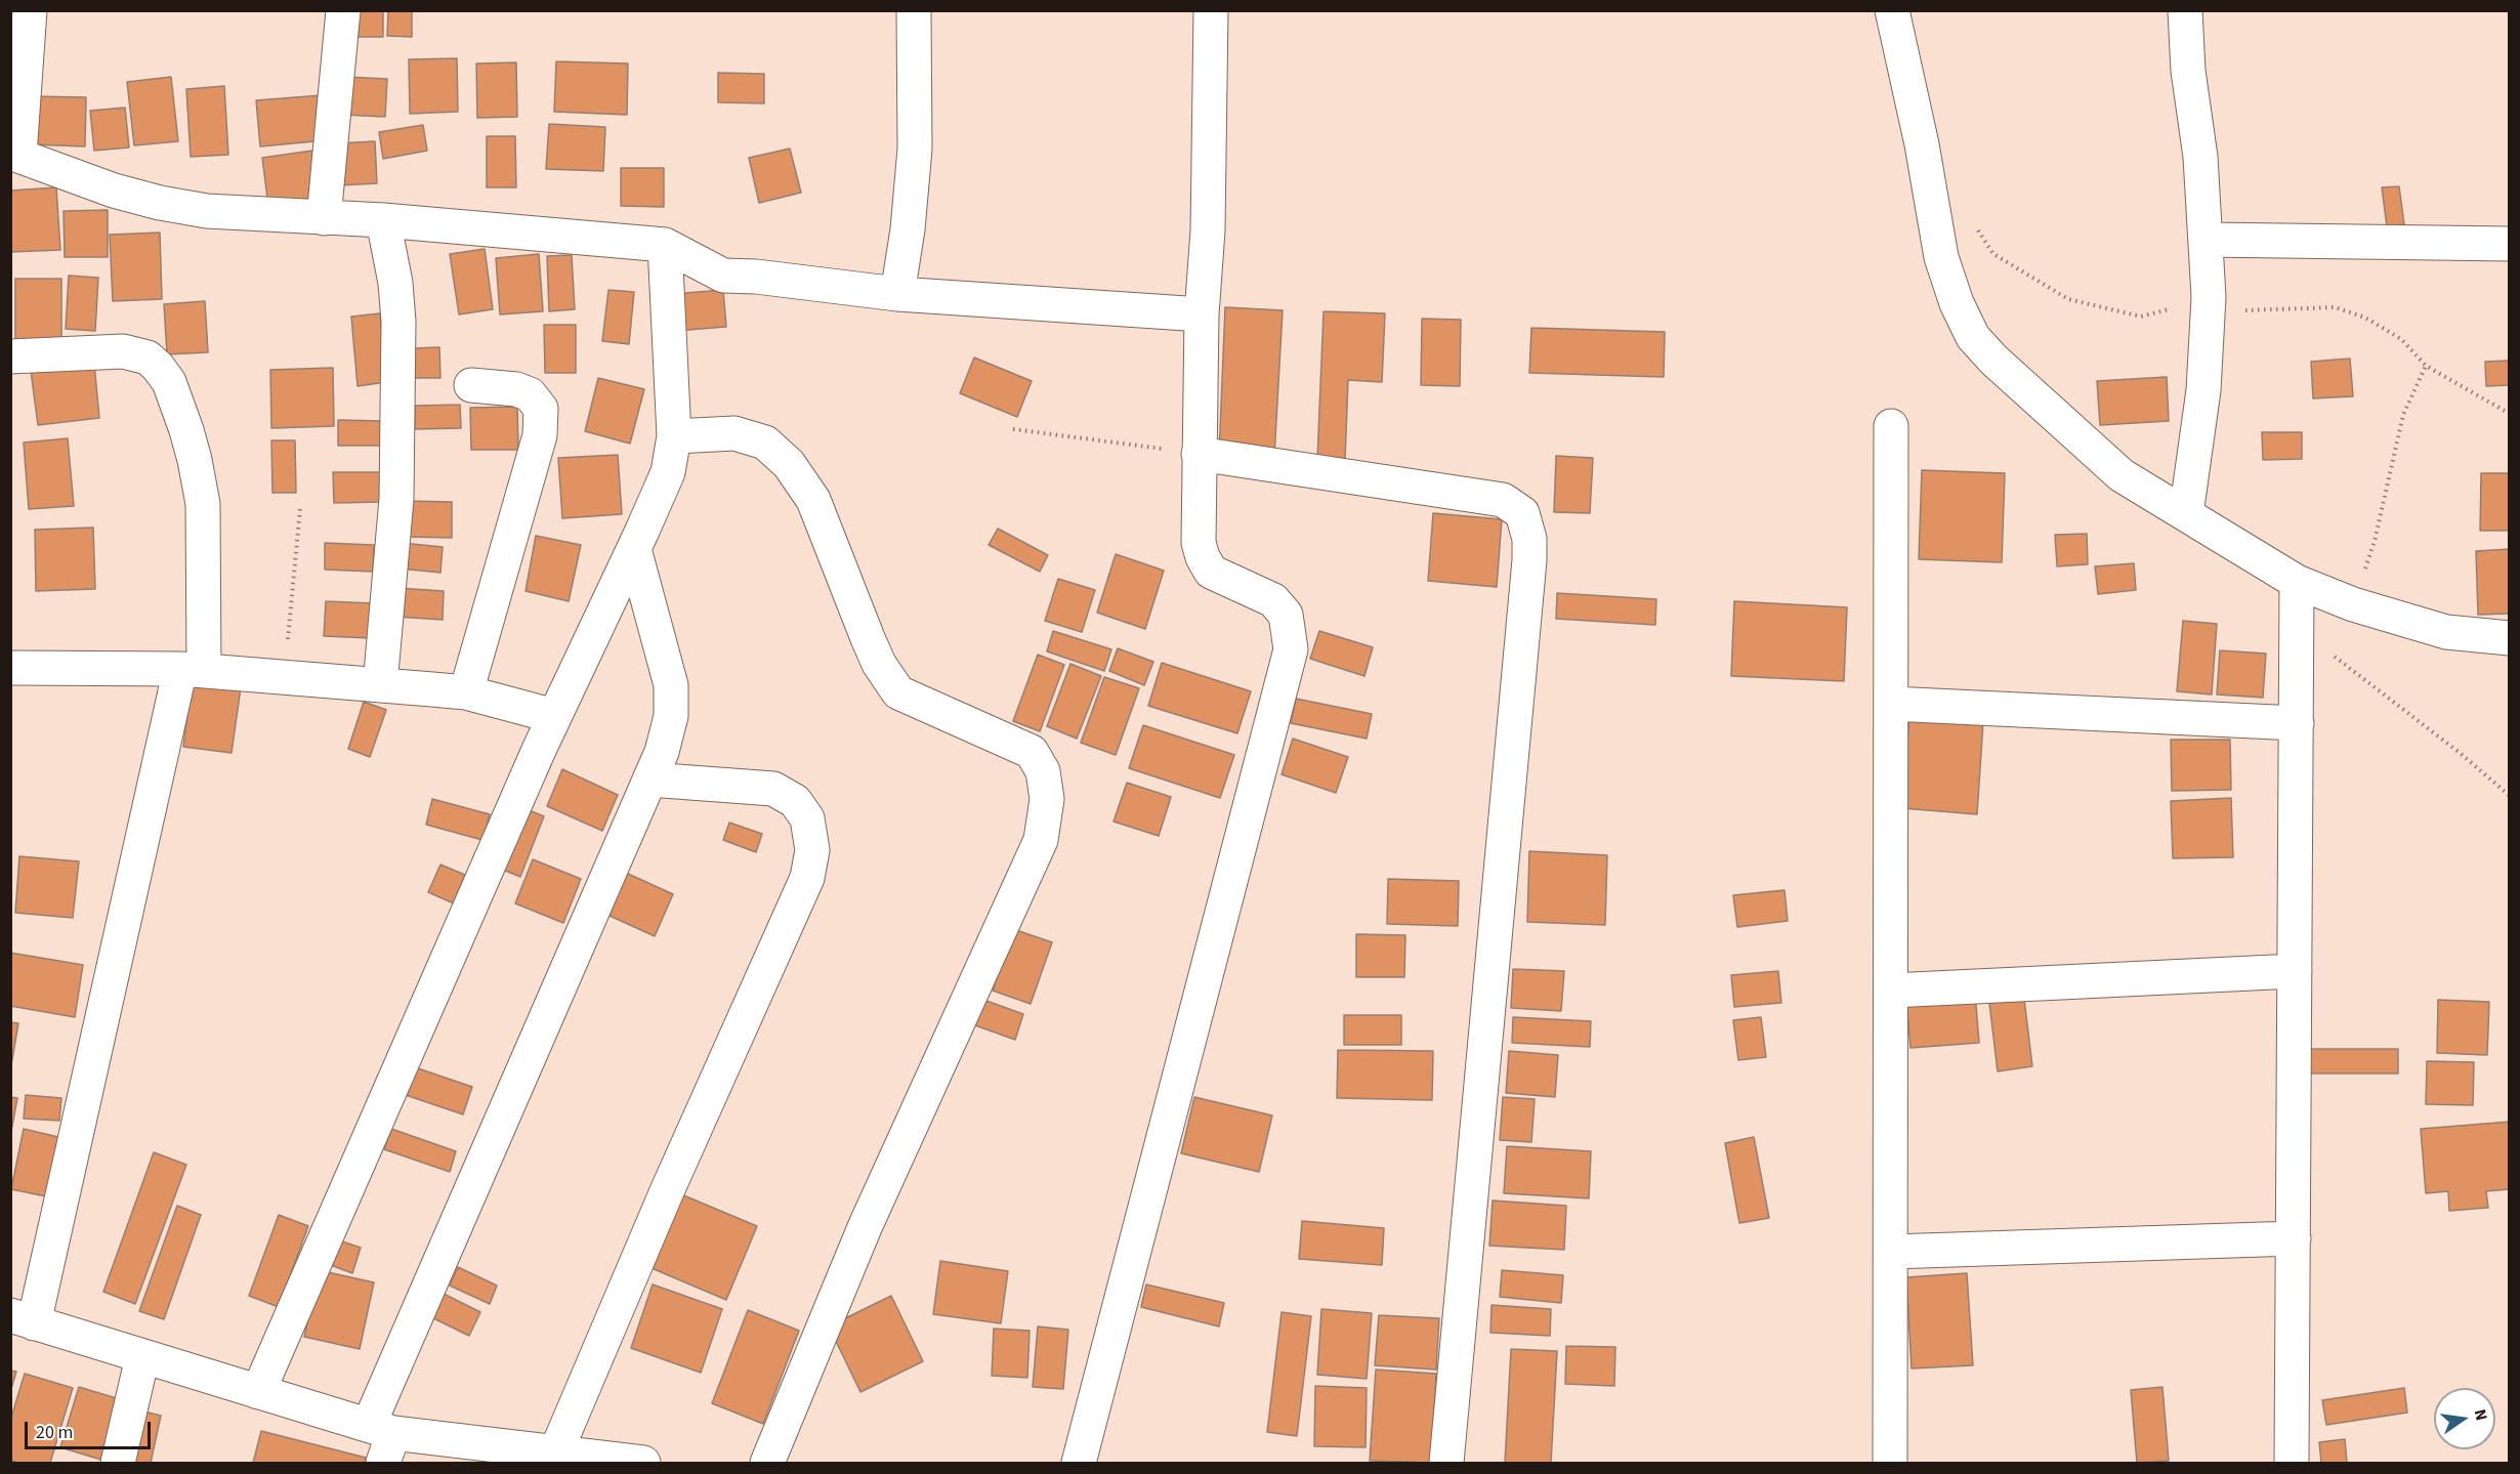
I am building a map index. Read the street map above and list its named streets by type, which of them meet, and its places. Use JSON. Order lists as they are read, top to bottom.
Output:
{
  "scale_bar": "20 m",
  "north": "right"
}
